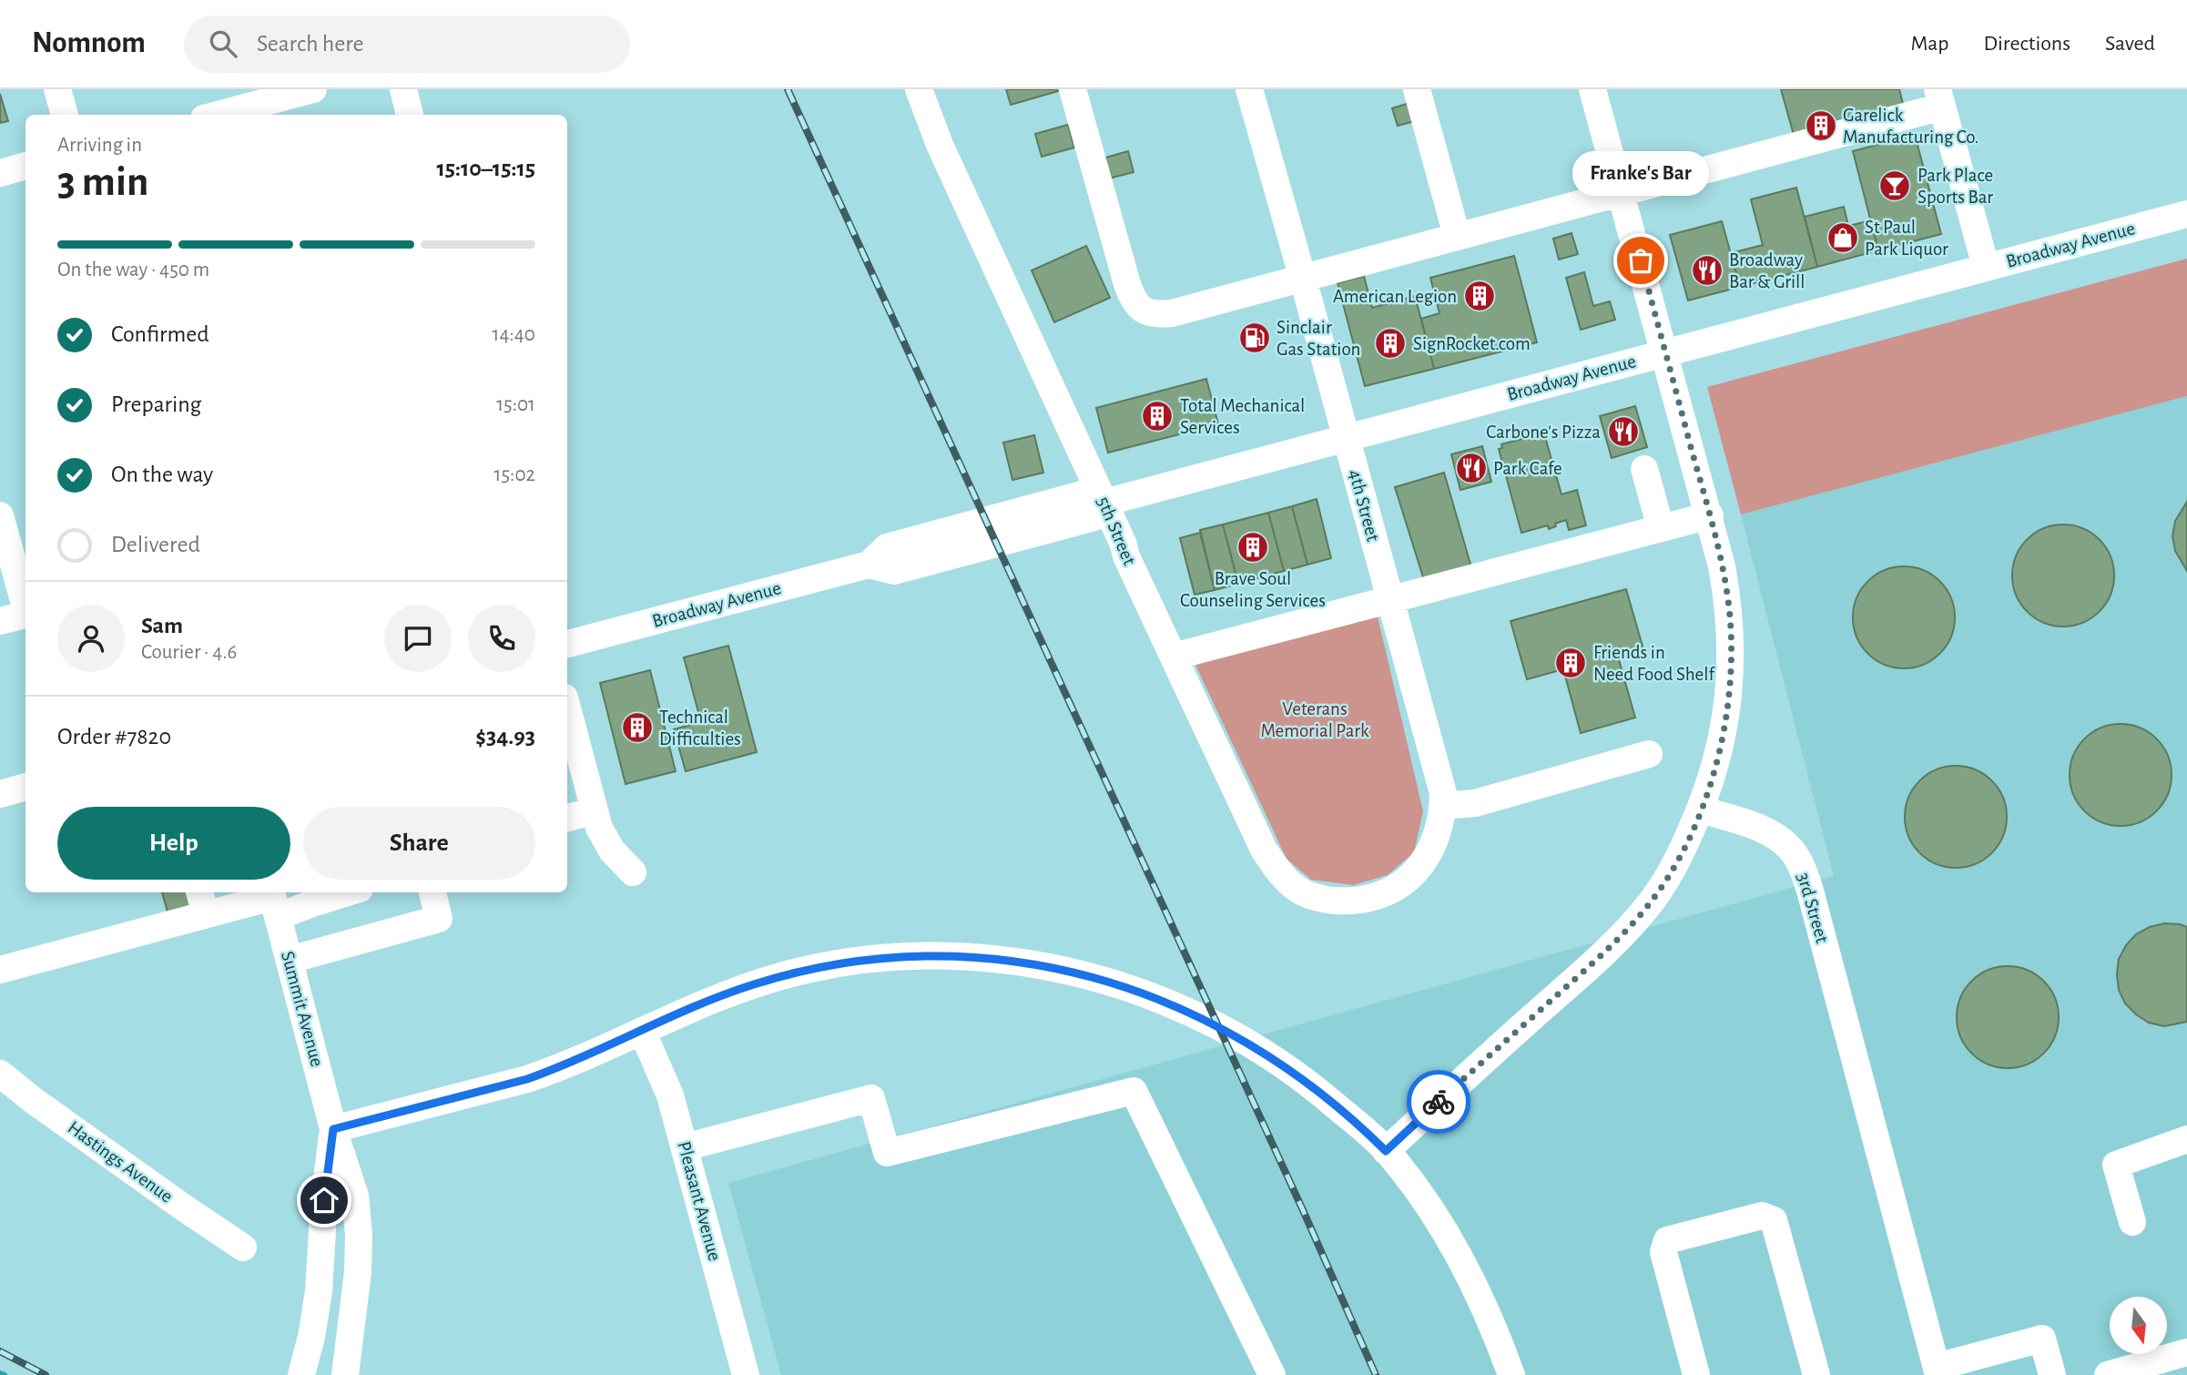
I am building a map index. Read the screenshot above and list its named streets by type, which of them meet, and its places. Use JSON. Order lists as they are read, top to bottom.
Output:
{
  "streets": {
    "street": [
      "Broadway Avenue",
      "4th Street",
      "5th Street",
      "3rd Street",
      "Summit Avenue",
      "Hastings Avenue",
      "Pleasant Avenue"
    ]
  },
  "crossings": [
    ["Broadway Avenue", "4th Street"],
    ["Broadway Avenue", "5th Street"],
    ["4th Street", "5th Street"]
  ],
  "parks": ["Veterans Memorial Park"],
  "places": {
    "building": [
      "Garelick Manufacturing Co.",
      "American Legion",
      "SignRocket.com",
      "Total Mechanical Services",
      "Brave Soul Counseling Services",
      "Friends in Need Food Shelf",
      "Technical Difficulties"
    ],
    "bar": ["Park Place Sports Bar"],
    "shop": ["St Paul Park Liquor"],
    "other": ["Franke's Bar"],
    "restaurant": ["Broadway Bar & Grill", "Carbone's Pizza", "Park Cafe"],
    "fuel station": ["Sinclair Gas Station"]
  },
  "north": "bottom",
  "page": {
    "header": "Nomnom",
    "search": "Search here",
    "nav": ["Map", "Directions", "Saved"],
    "heading": ["3 min", "Arriving in", "15:10–15:15"],
    "panel": [
      "Sam",
      "Courier · 4.6",
      "Order #7820",
      "$34.93"
    ],
    "bubble": "Franke's Bar",
    "bar": "On the way · 450 m",
    "list": [
      ["Confirmed", "14:40"],
      ["Preparing", "15:01"],
      ["On the way", "15:02"],
      "Delivered"
    ],
    "buttons": ["Help", "Share"]
  }
}
